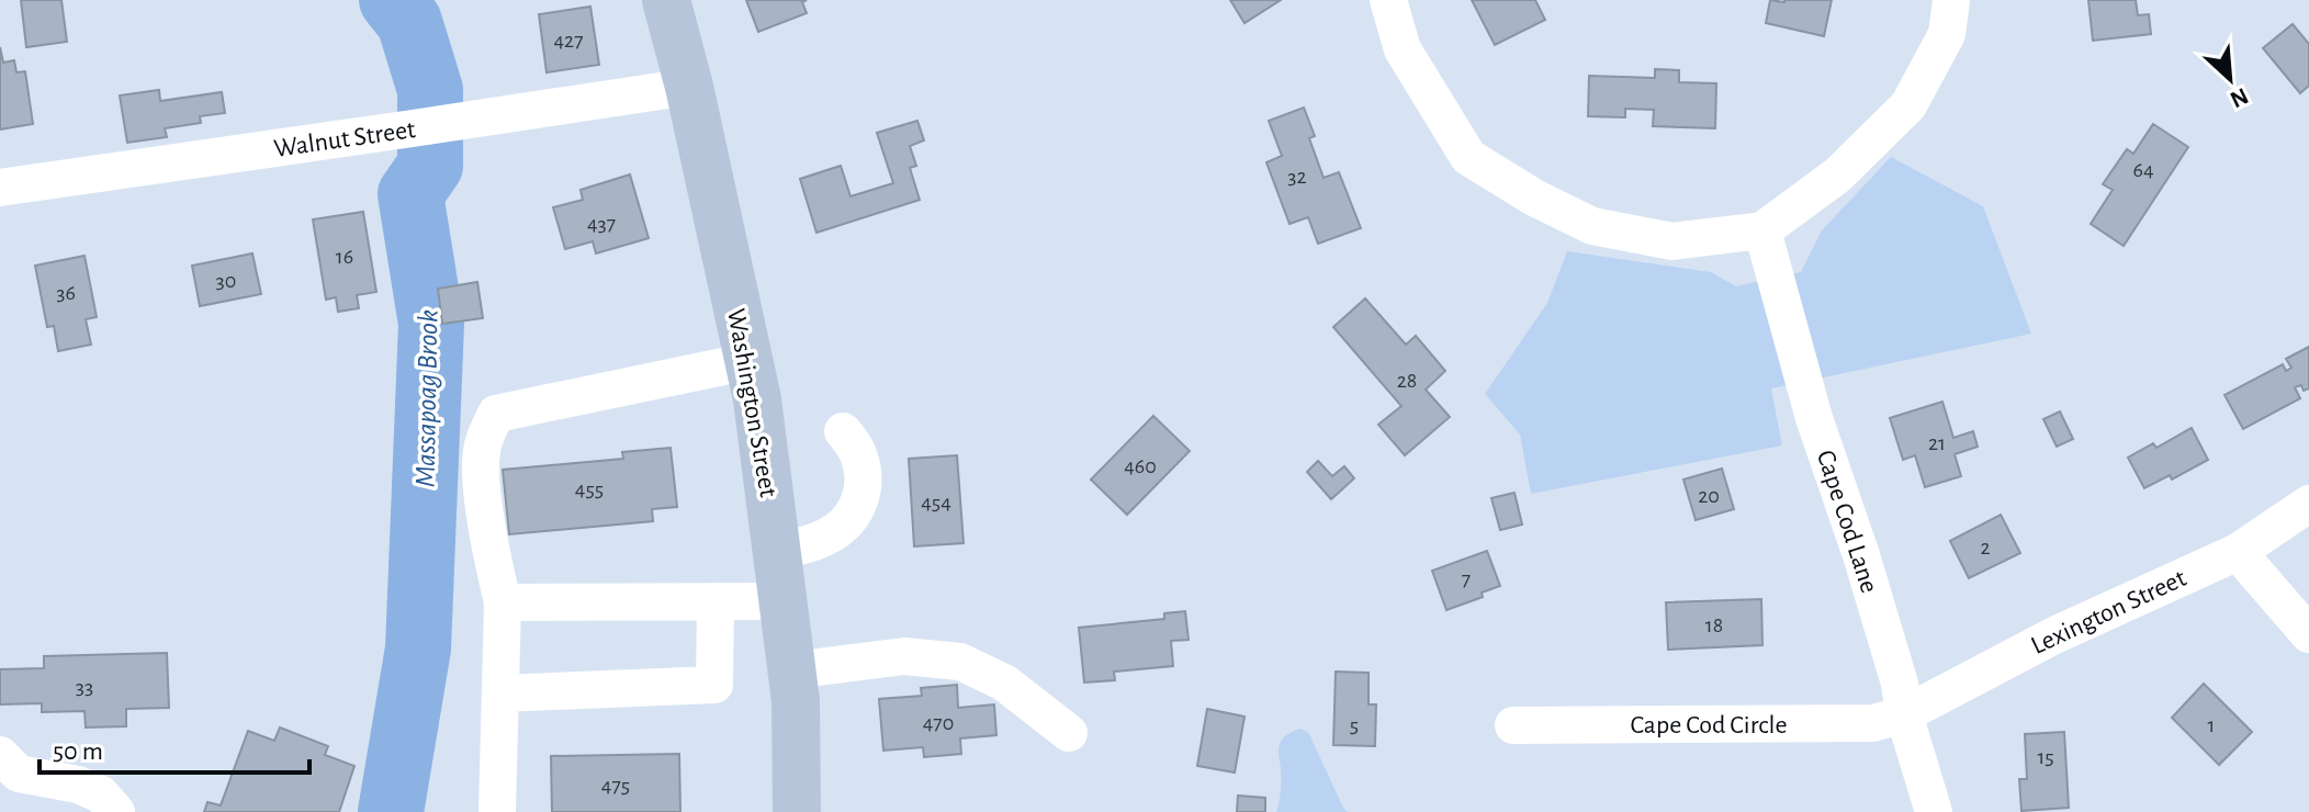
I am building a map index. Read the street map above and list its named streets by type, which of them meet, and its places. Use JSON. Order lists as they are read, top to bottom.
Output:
{
  "streets": {
    "main road": ["Washington Street"],
    "street": [
      "Walnut Street",
      "Cape Cod Lane",
      "Lexington Street",
      "Cape Cod Circle"
    ]
  },
  "crossings": [
    ["Walnut Street", "Washington Street"],
    ["Cape Cod Lane", "Lexington Street"],
    ["Cape Cod Lane", "Cape Cod Circle"],
    ["Lexington Street", "Cape Cod Circle"]
  ],
  "water": ["Massapoag Brook"],
  "house_numbers": [
    "427",
    "64",
    "32",
    "437",
    "16",
    "30",
    "36",
    "28",
    "21",
    "460",
    "455",
    "20",
    "454",
    "2",
    "7",
    "18",
    "33",
    "470",
    "5",
    "1",
    "15",
    "475"
  ],
  "scale_bar": "50 m",
  "north": "bottom right"
}
